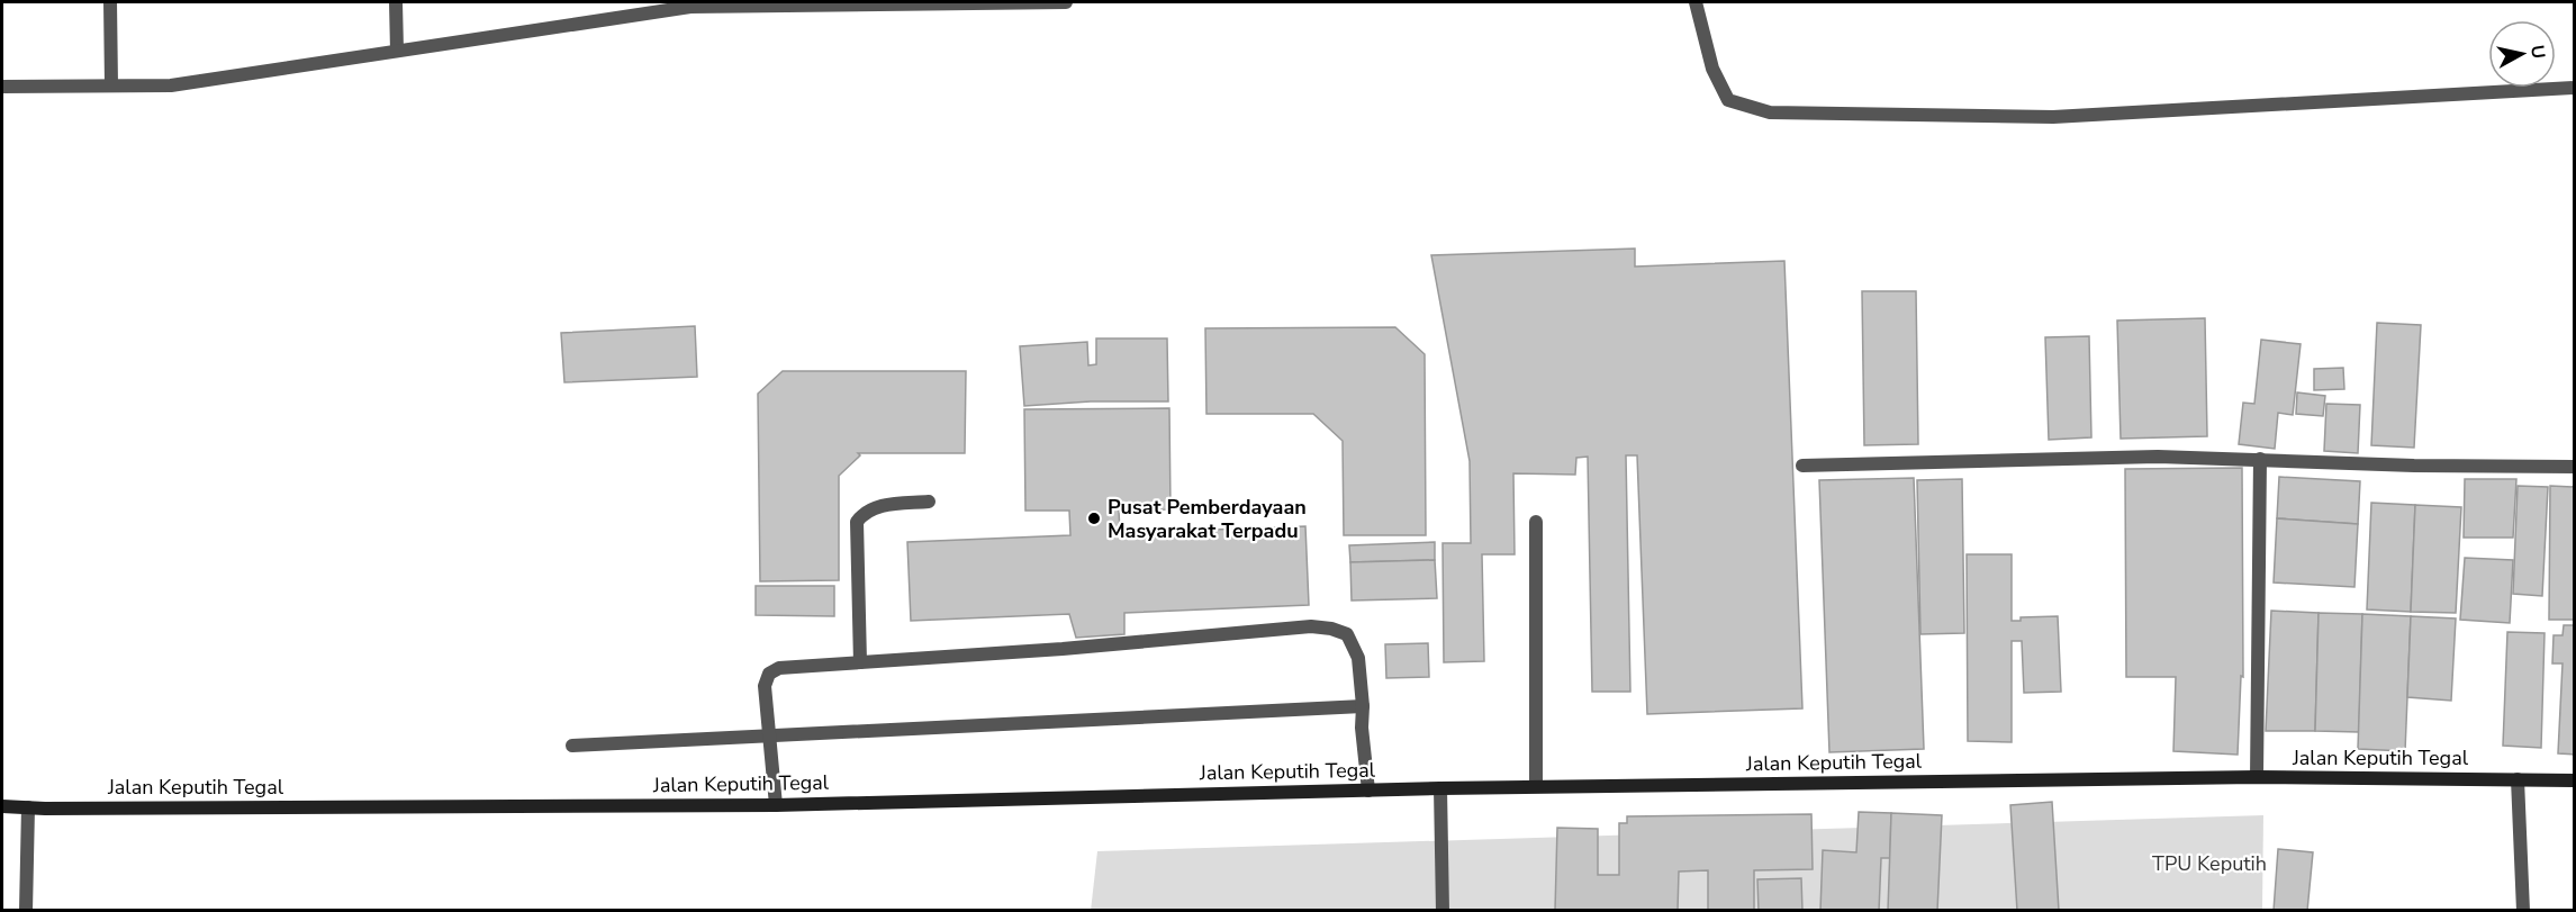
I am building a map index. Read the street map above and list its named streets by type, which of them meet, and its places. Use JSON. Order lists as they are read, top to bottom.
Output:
{
  "streets": {
    "main road": ["Jalan Keputih Tegal"]
  },
  "parks": ["TPU Keputih"],
  "places": ["Pusat Pemberdayaan Masyarakat Terpadu"],
  "north": "right"
}
